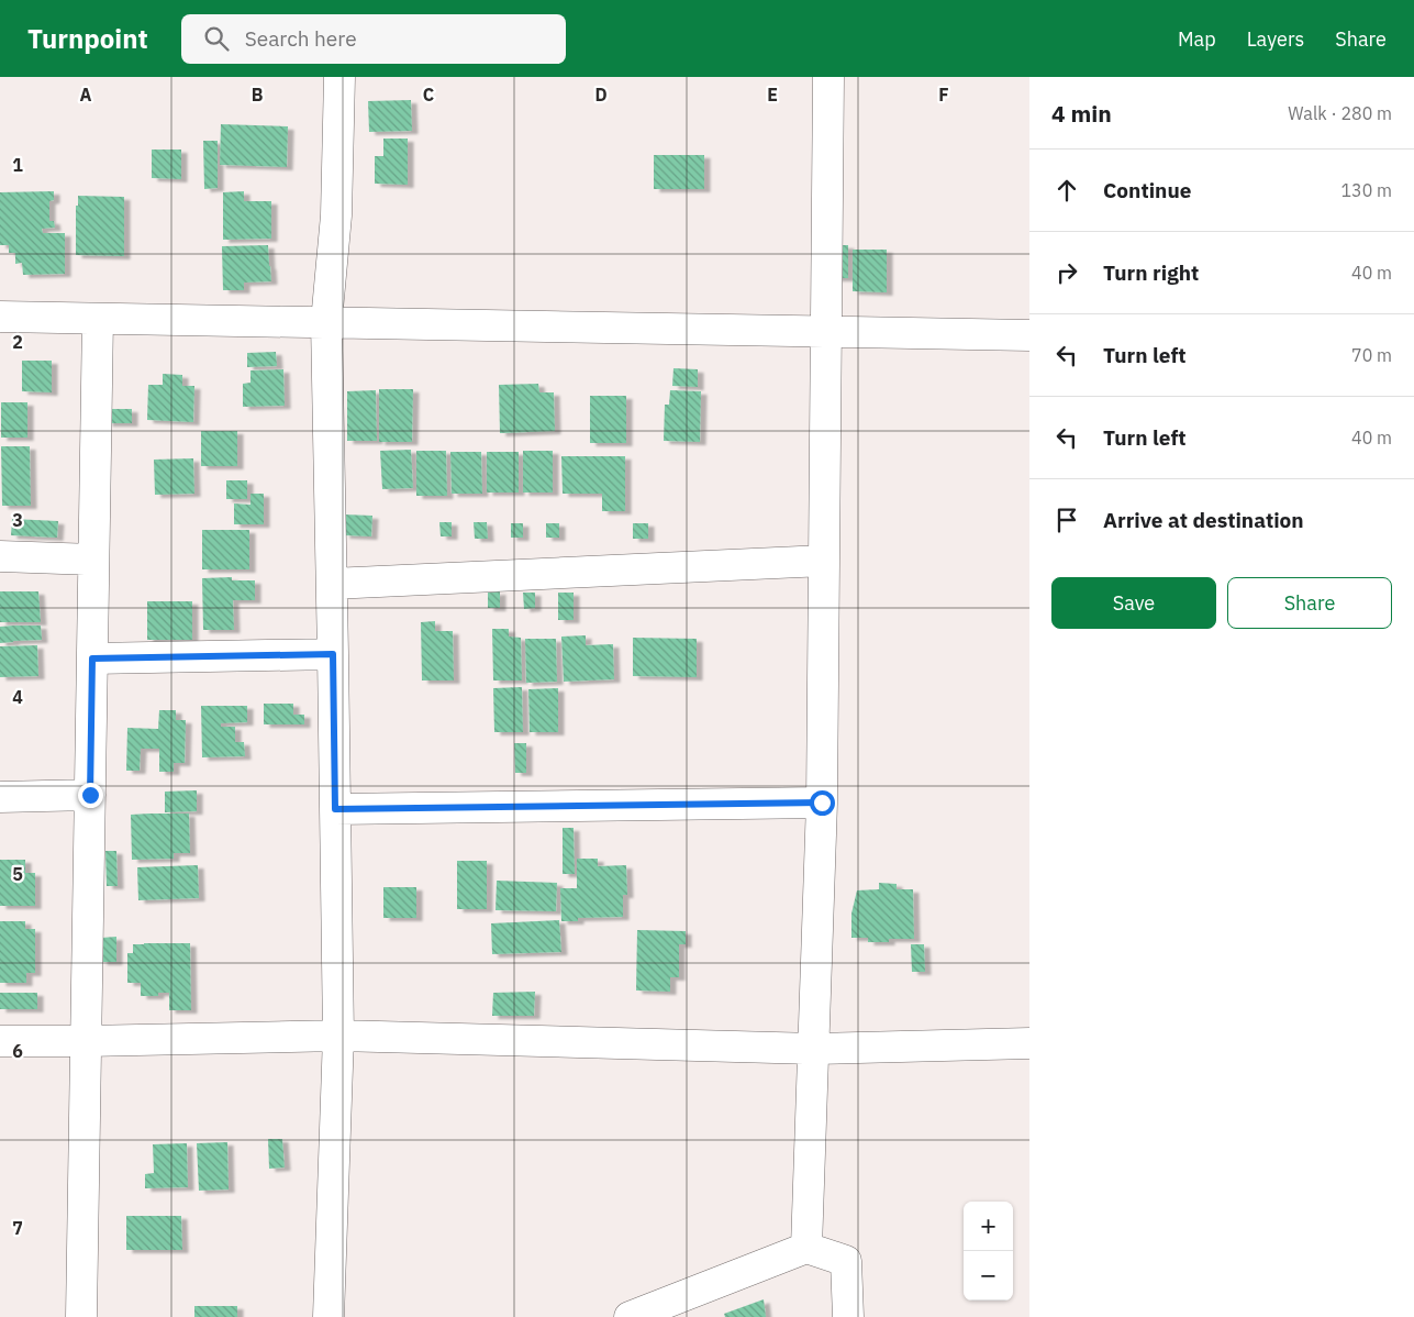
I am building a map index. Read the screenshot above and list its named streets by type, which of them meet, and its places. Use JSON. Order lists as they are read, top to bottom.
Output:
{
  "page": {
    "header": "Turnpoint",
    "search": "Search here",
    "nav": ["Map", "Layers", "Share"],
    "heading": ["4 min", "Walk · 280 m"],
    "list": [
      ["Continue", "130 m"],
      ["Turn right", "40 m"],
      ["Turn left", "70 m"],
      ["Turn left", "40 m"],
      "Arrive at destination"
    ],
    "buttons": ["Save", "Share"],
    "map_buttons": ["+", "−"]
  },
  "grid": {
    "columns": [
      "A",
      "B",
      "C",
      "D",
      "E",
      "F"
    ],
    "rows": [
      "1",
      "2",
      "3",
      "4",
      "5",
      "6",
      "7"
    ]
  }
}
